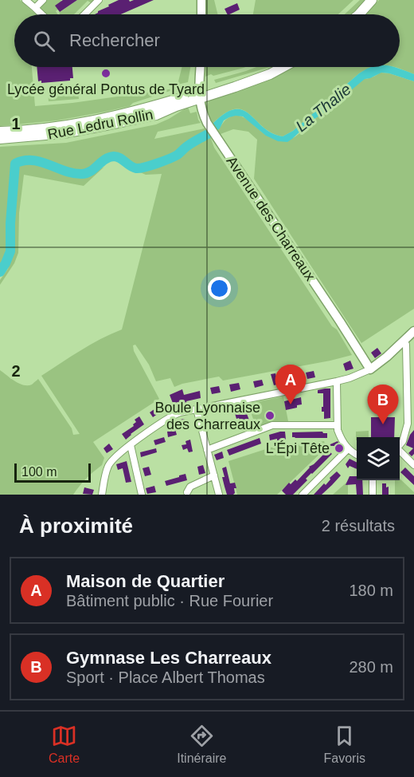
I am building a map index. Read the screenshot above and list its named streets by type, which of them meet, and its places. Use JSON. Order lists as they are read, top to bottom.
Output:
{
  "streets": {
    "main road": ["Rue Ledru Rollin", "Avenue des Charreaux"]
  },
  "crossings": [
    ["Rue Ledru Rollin", "Avenue des Charreaux"]
  ],
  "water": ["La Thalie"],
  "places": ["Lycée général Pontus de Tyard", "Boule Lyonnaise des Charreaux", "L'Épi Tête"],
  "scale_bar": "100 m",
  "page": {
    "search": "Rechercher",
    "pins": ["A", "B"],
    "scale": "100 m",
    "heading": ["À proximité", "2 résultats"],
    "list": [
      {
        "mark": "A",
        "name": "Maison de Quartier",
        "note": "Bâtiment public · Rue Fourier",
        "value": "180 m"
      },
      {
        "mark": "B",
        "name": "Gymnase Les Charreaux",
        "note": "Sport · Place Albert Thomas",
        "value": "280 m"
      }
    ],
    "nav": ["Carte", "Itinéraire", "Favoris"]
  },
  "grid": {
    "rows": ["1", "2"]
  }
}
